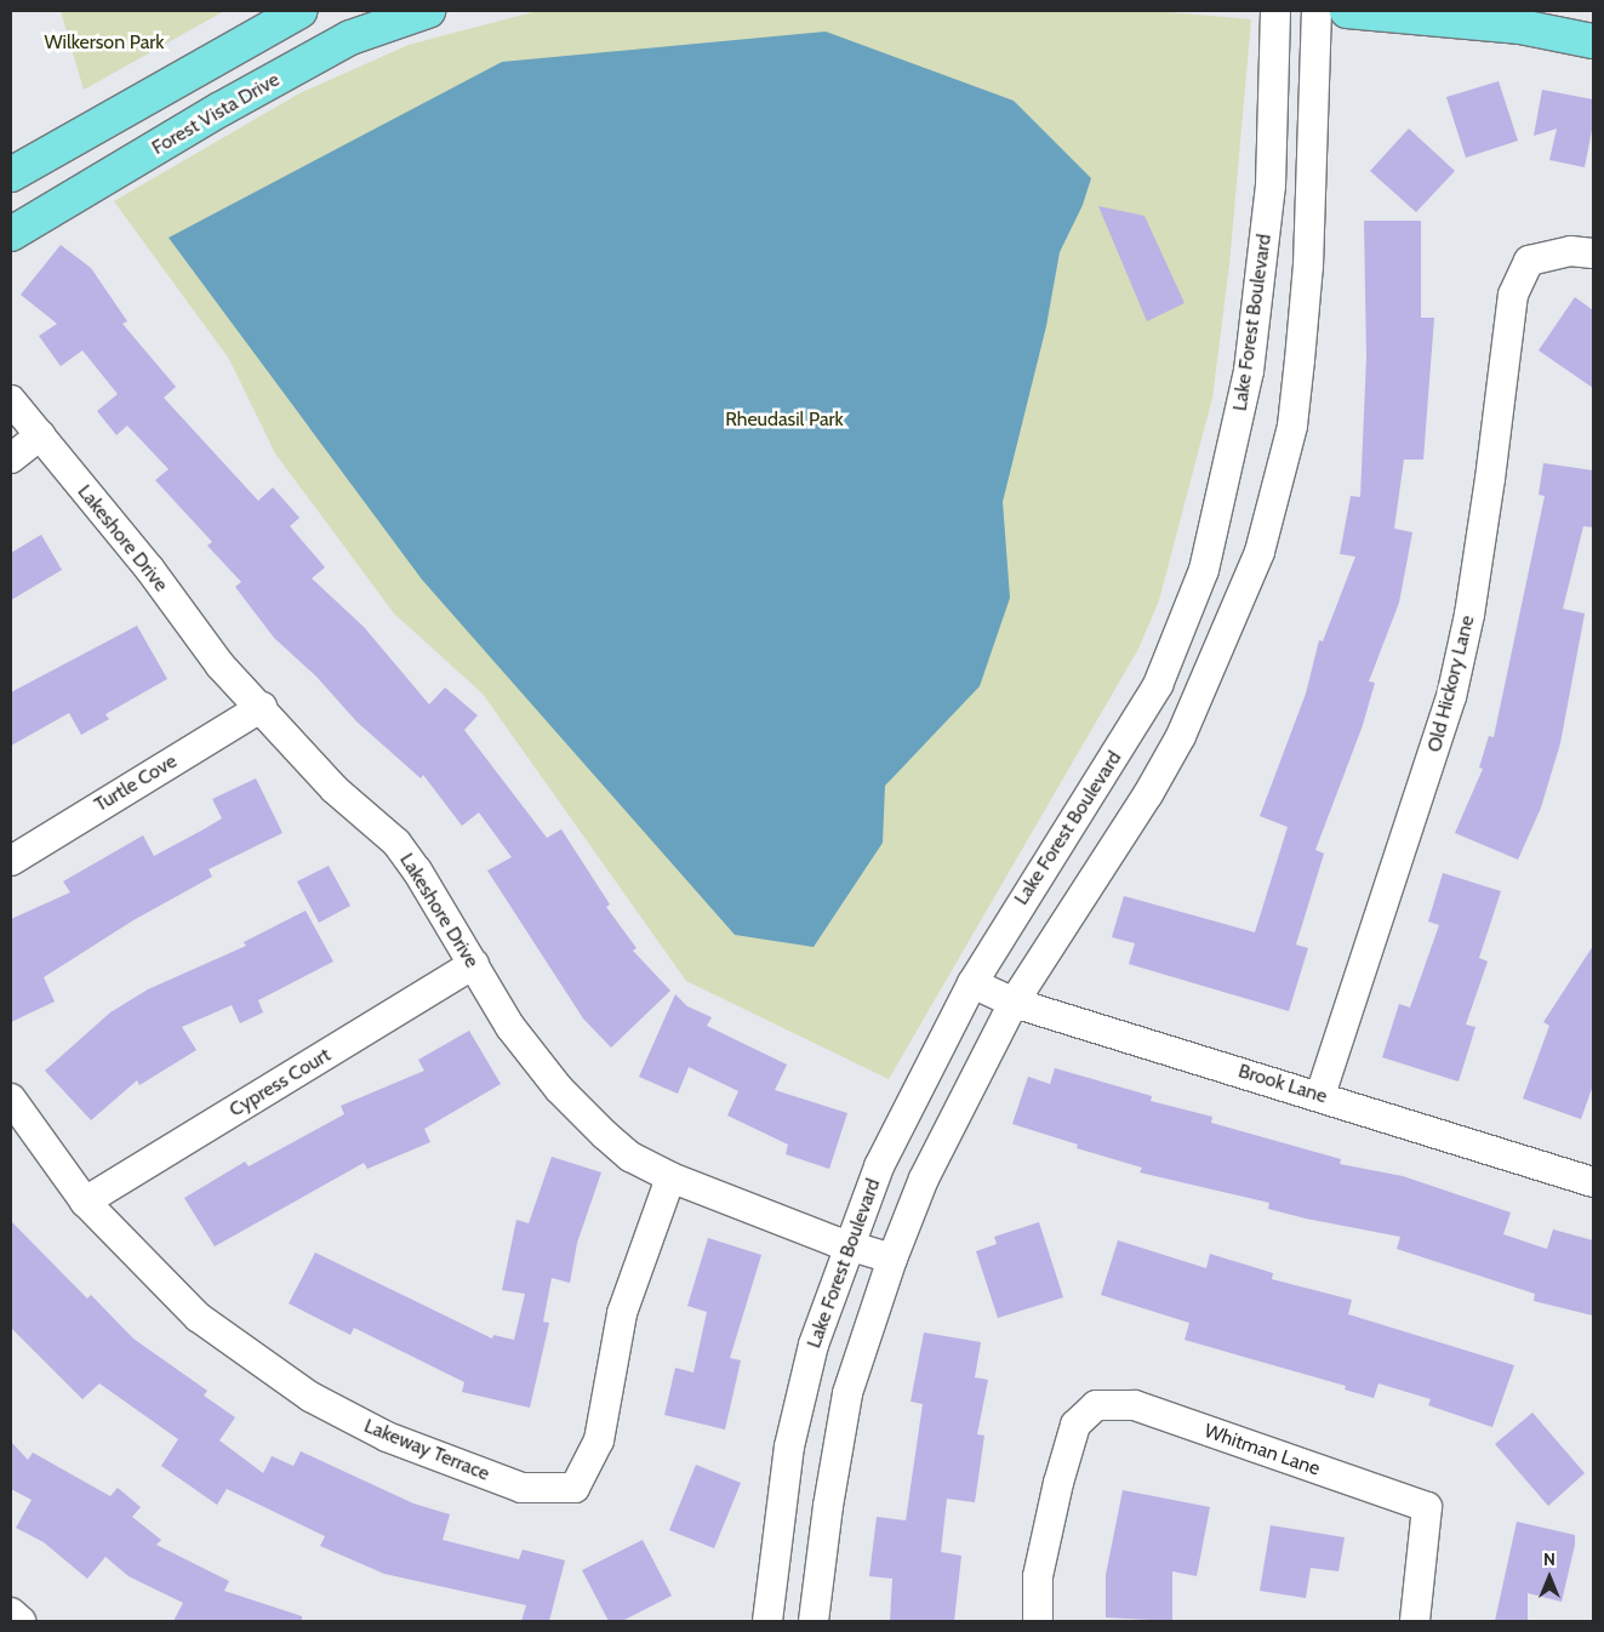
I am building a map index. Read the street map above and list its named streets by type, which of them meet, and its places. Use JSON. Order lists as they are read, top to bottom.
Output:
{
  "streets": {
    "main road": ["Forest Vista Drive"],
    "street": [
      "Lake Forest Boulevard",
      "Lakeshore Drive",
      "Old Hickory Lane",
      "Turtle Cove",
      "Cypress Court",
      "Brook Lane",
      "Lakeway Terrace",
      "Whitman Lane"
    ]
  },
  "crossings": [
    ["Lake Forest Boulevard", "Lakeshore Drive"],
    ["Lake Forest Boulevard", "Brook Lane"],
    ["Lakeshore Drive", "Turtle Cove"],
    ["Lakeshore Drive", "Cypress Court"],
    ["Lakeshore Drive", "Lakeway Terrace"],
    ["Old Hickory Lane", "Brook Lane"],
    ["Cypress Court", "Lakeway Terrace"]
  ],
  "parks": ["Wilkerson Park", "Rheudasil Park"],
  "north": "top"
}
